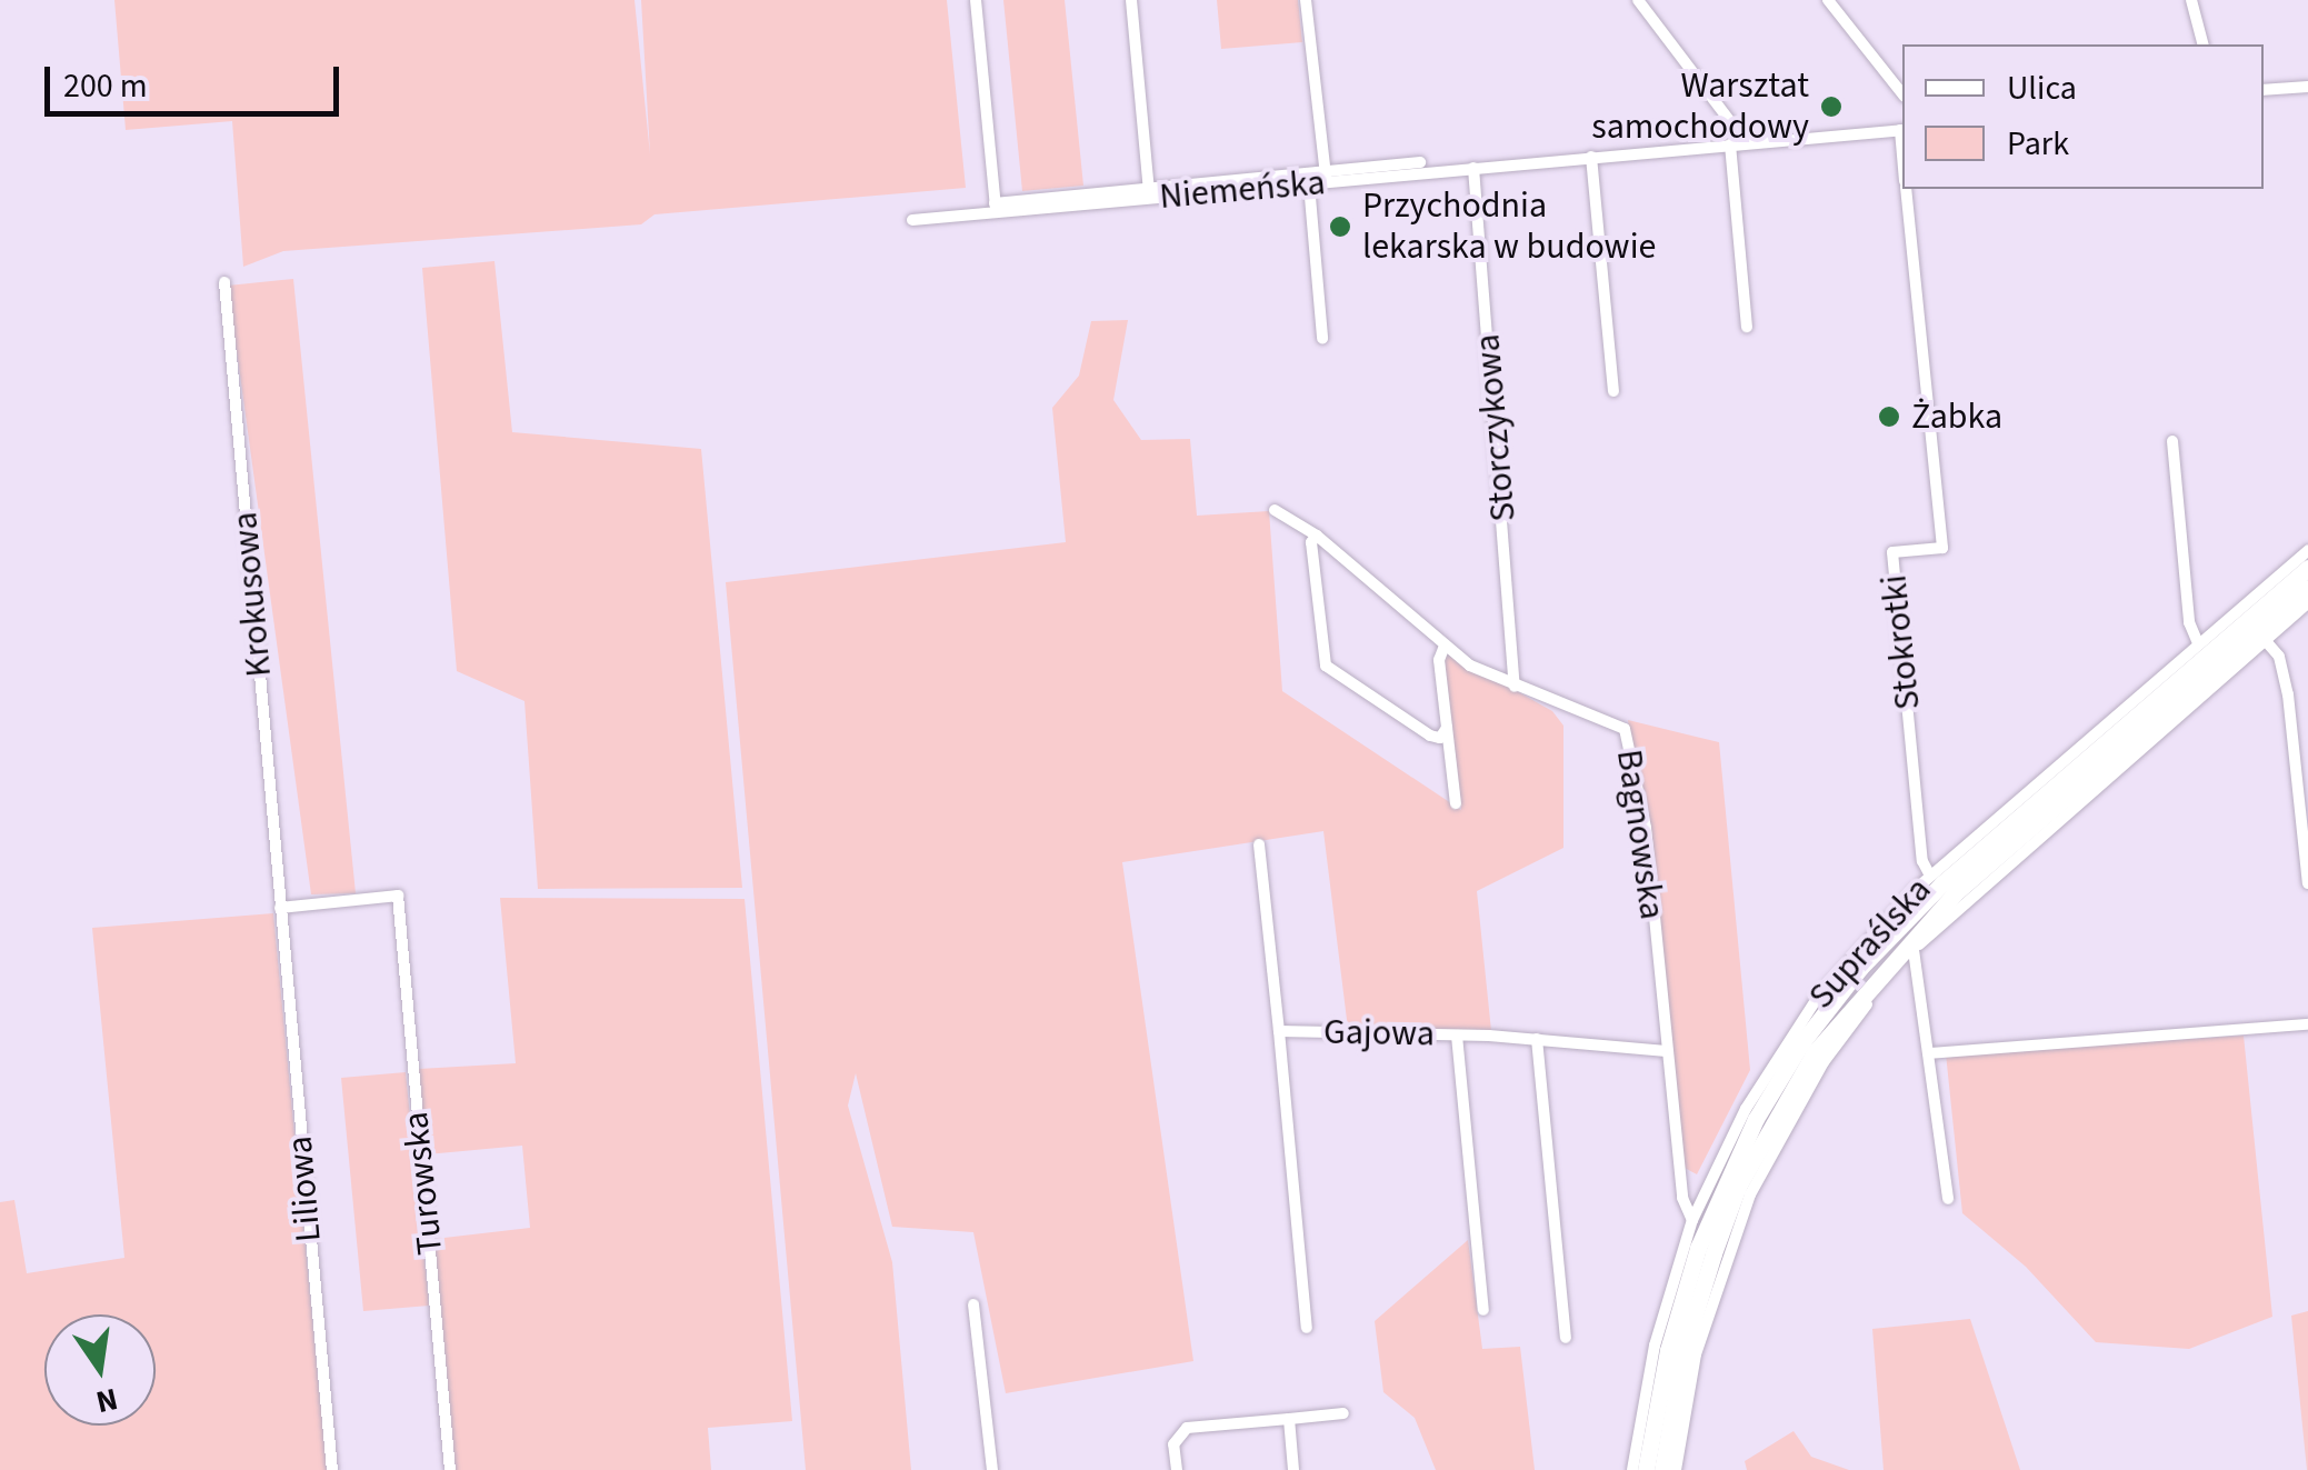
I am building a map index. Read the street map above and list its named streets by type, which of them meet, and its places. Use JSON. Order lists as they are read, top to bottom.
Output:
{
  "streets": {
    "street": [
      "Niemeńska",
      "Storczykowa",
      "Krokusowa",
      "Stokrotki",
      "Bagnowska",
      "Supraślska",
      "Gajowa",
      "Turowska",
      "Liliowa"
    ]
  },
  "crossings": [
    ["Niemeńska", "Storczykowa"],
    ["Storczykowa", "Bagnowska"],
    ["Krokusowa", "Turowska"],
    ["Krokusowa", "Liliowa"],
    ["Stokrotki", "Supraślska"],
    ["Bagnowska", "Supraślska"],
    ["Bagnowska", "Gajowa"],
    ["Turowska", "Liliowa"]
  ],
  "places": ["Warsztat samochodowy", "Przychodnia lekarska w budowie", "Żabka"],
  "legend": ["Ulica", "Park"],
  "scale_bar": "200 m",
  "north": "bottom"
}
